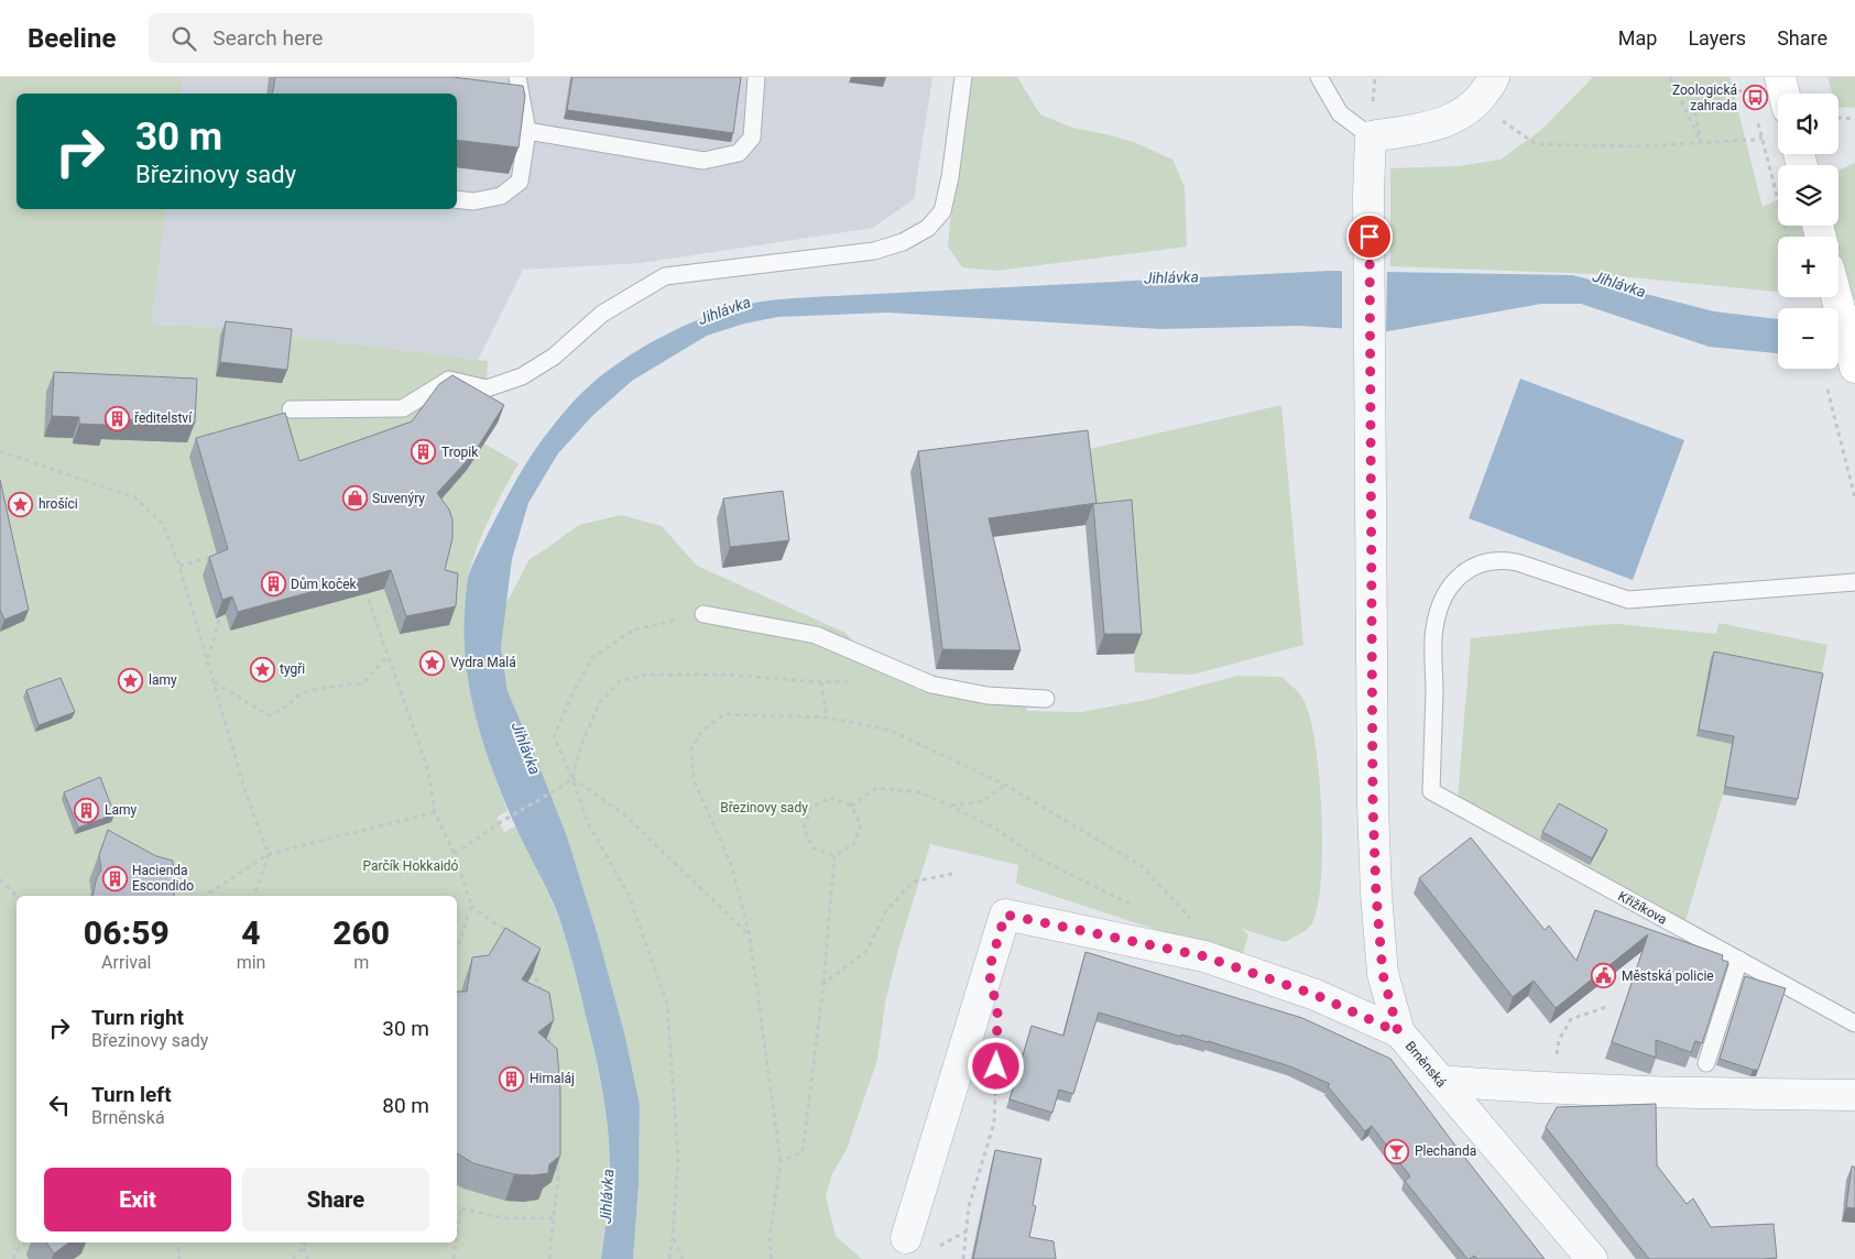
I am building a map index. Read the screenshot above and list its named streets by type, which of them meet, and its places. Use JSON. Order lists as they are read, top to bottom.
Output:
{
  "streets": {
    "street": ["Brněnská"],
    "lane": ["Křižíkova"]
  },
  "water": ["Jihlávka"],
  "parks": ["Březinovy sady", "Parčík Hokkaidó"],
  "places": {
    "bus stop": ["Zoologická zahrada"],
    "building": [
      "ředitelství",
      "Tropik",
      "Dům koček",
      "Lamy",
      "Hacienda Escondido",
      "Himaláj"
    ],
    "shop": ["Suvenýry"],
    "place": [
      "hrošíci",
      "Vydra Malá",
      "tygři",
      "lamy"
    ],
    "public building": ["Městská policie"],
    "bar": ["Plechanda"]
  },
  "page": {
    "header": "Beeline",
    "search": "Search here",
    "nav": ["Map", "Layers", "Share"],
    "map_buttons": ["+", "−"],
    "turn": ["30 m", "Březinovy sady"],
    "eta": [
      "06:59",
      "Arrival",
      "4",
      "min",
      "260",
      "m"
    ],
    "list": [
      {
        "name": "Turn right",
        "note": "Březinovy sady",
        "value": "30 m"
      },
      {
        "name": "Turn left",
        "note": "Brněnská",
        "value": "80 m"
      }
    ],
    "buttons": ["Exit", "Share"]
  }
}
